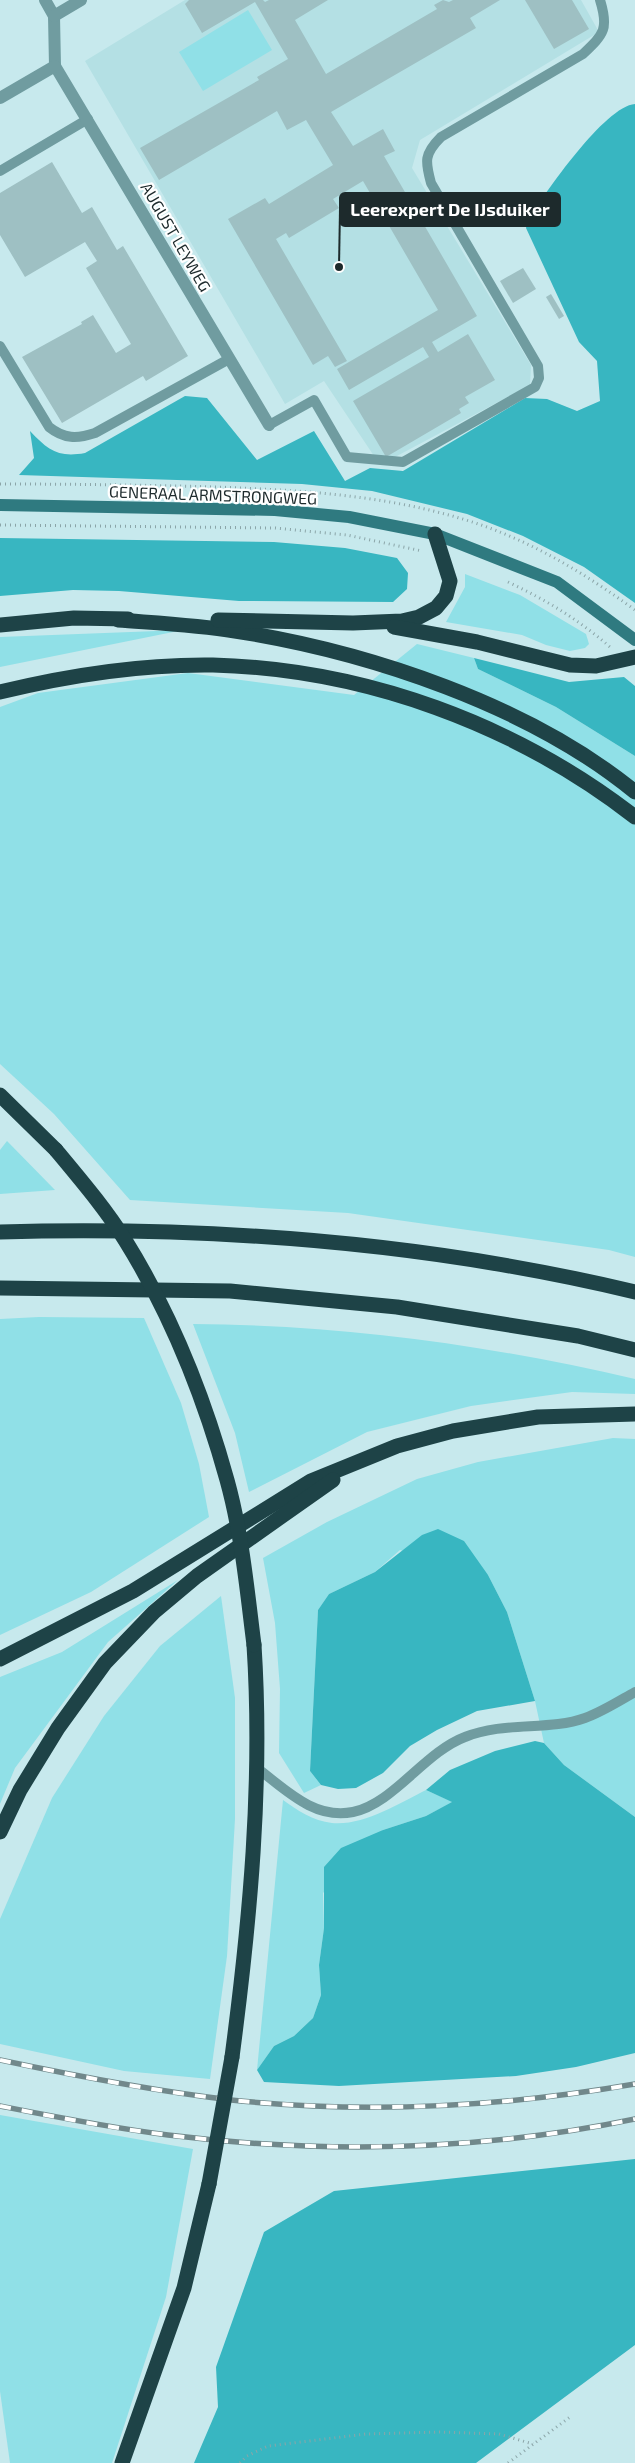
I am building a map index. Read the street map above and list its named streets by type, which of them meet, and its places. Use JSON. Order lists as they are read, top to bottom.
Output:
{
  "streets": {
    "street": ["AUGUST LEYWEG", "GENERAAL ARMSTRONGWEG"]
  },
  "places": ["Leerexpert De IJsduiker"]
}
